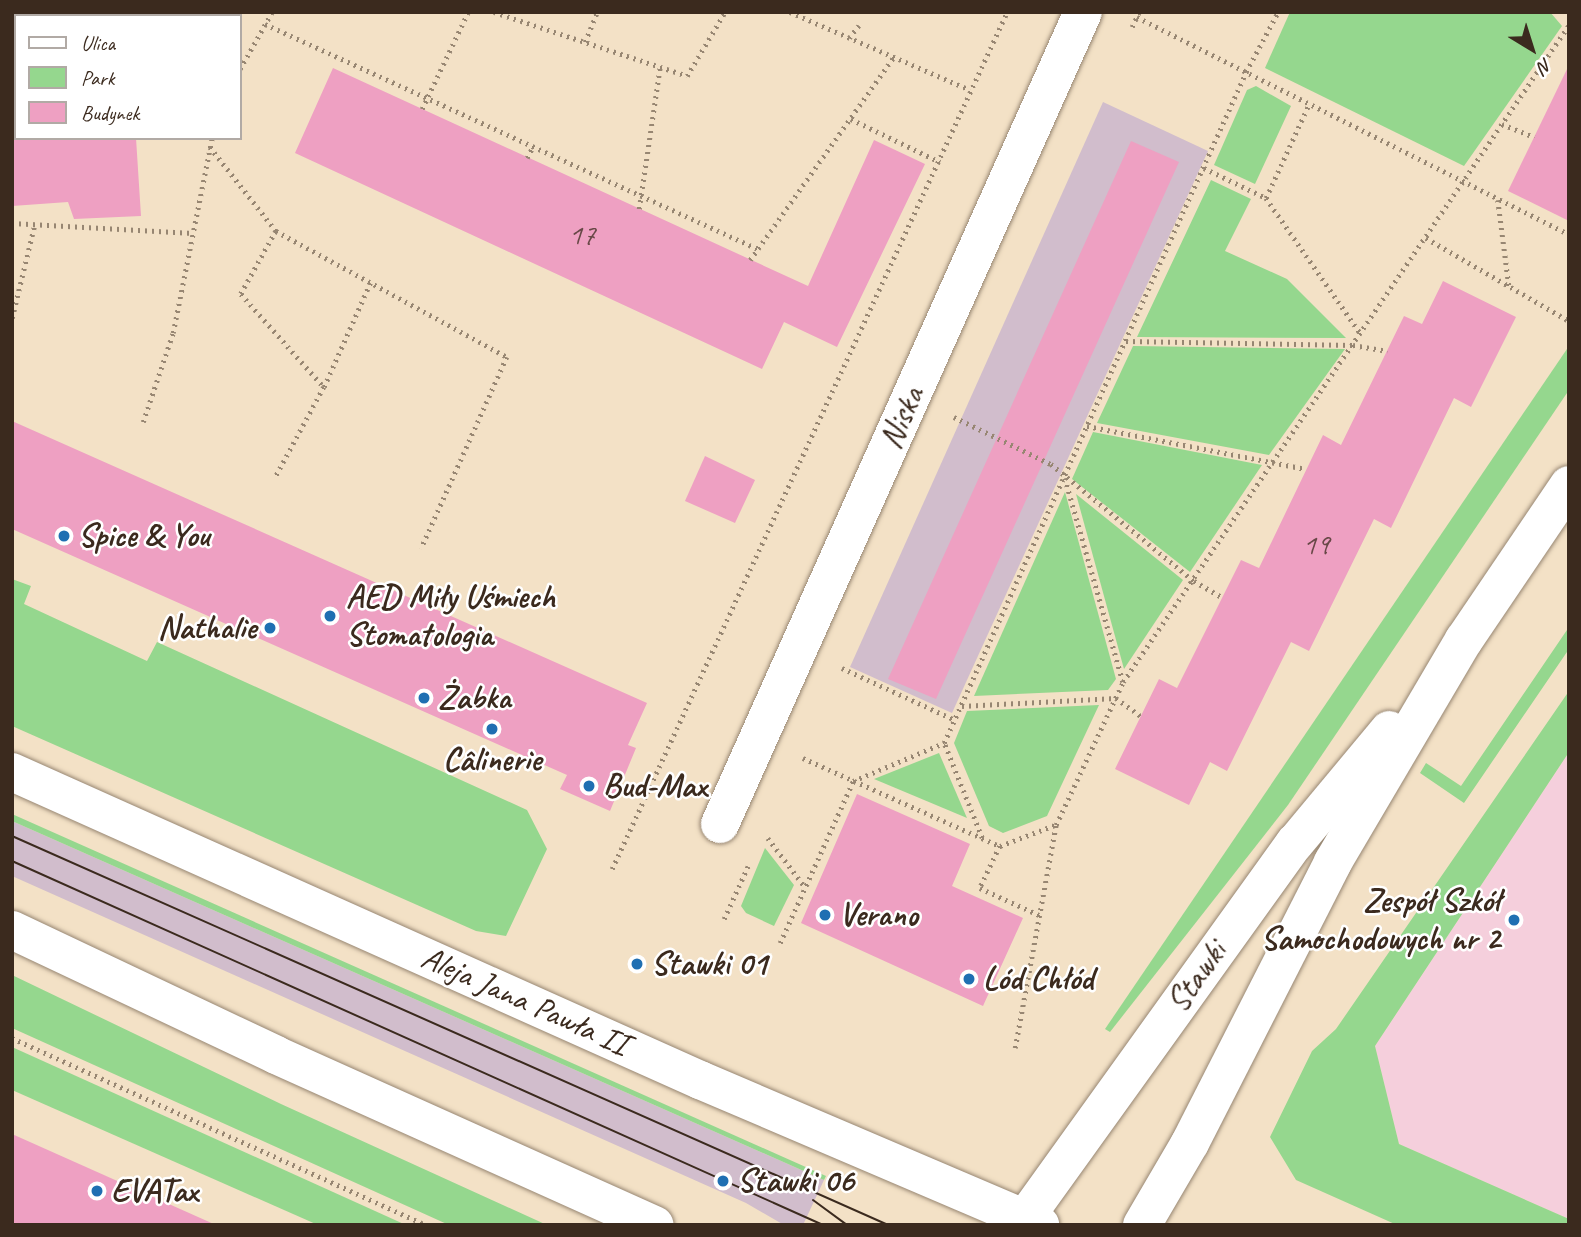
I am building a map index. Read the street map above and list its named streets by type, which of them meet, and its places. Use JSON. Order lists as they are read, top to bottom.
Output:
{
  "streets": {
    "street": ["Niska", "Stawki", "Aleja Jana Pawła II"]
  },
  "crossings": [
    ["Stawki", "Aleja Jana Pawła II"]
  ],
  "places": [
    "Spice & You",
    "AED Miły Uśmiech Stomatologia",
    "Nathalie",
    "Żabka",
    "Câlinerie",
    "Bud-Max",
    "Verano",
    "Zespół Szkół Samochodowych nr 2",
    "Stawki 01",
    "Lód Chłód",
    "Stawki 06",
    "EVATax"
  ],
  "house_numbers": ["17", "19"],
  "legend": ["Ulica", "Park", "Budynek"],
  "north": "bottom right"
}
